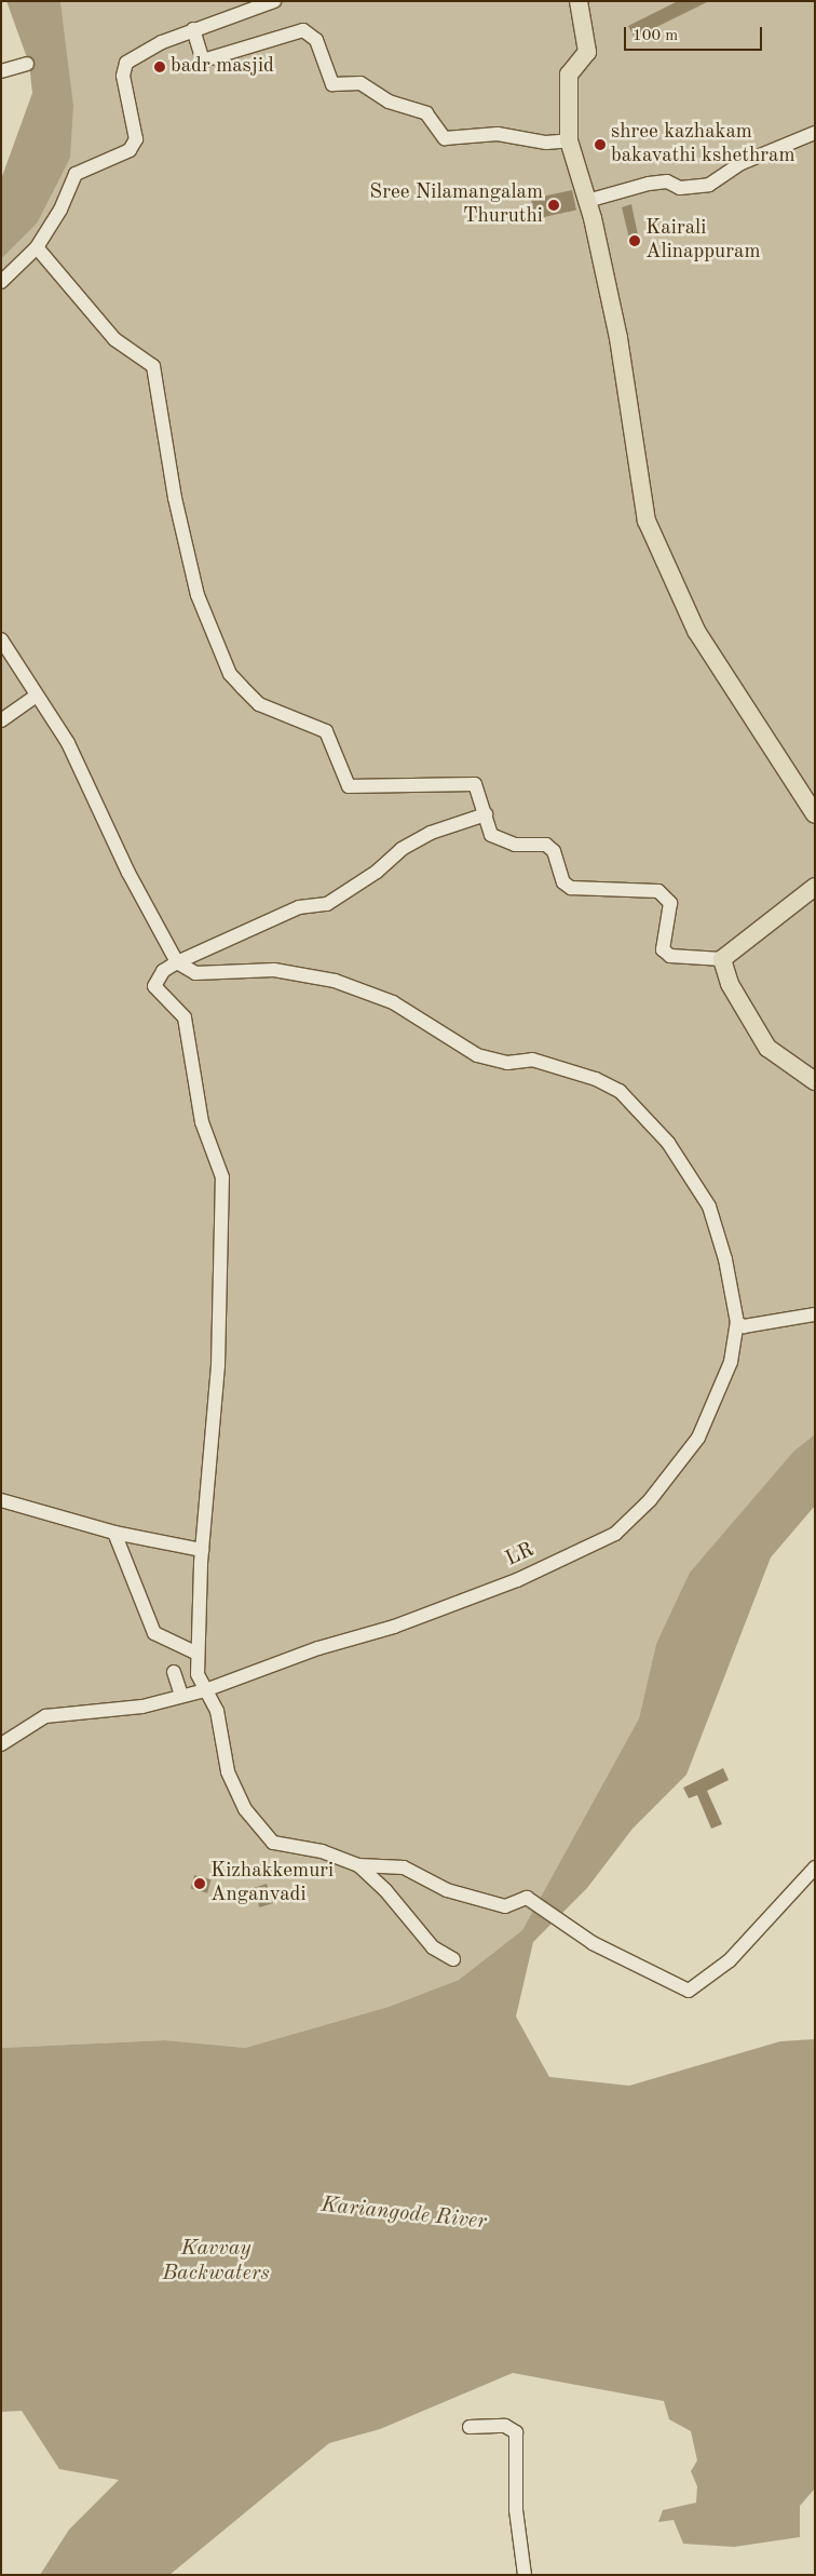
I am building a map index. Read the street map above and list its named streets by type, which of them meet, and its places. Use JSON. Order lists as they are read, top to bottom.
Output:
{
  "streets": {
    "street": ["LR"]
  },
  "water": ["Kariangode River", "Kavvay Backwaters"],
  "places": [
    "badr masjid",
    "shree kazhakam bakavathi kshethram",
    "Sree Nilamangalam Thuruthi",
    "Kairali Alinappuram",
    "Kizhakkemuri Anganvadi"
  ],
  "scale_bar": "100 m"
}
